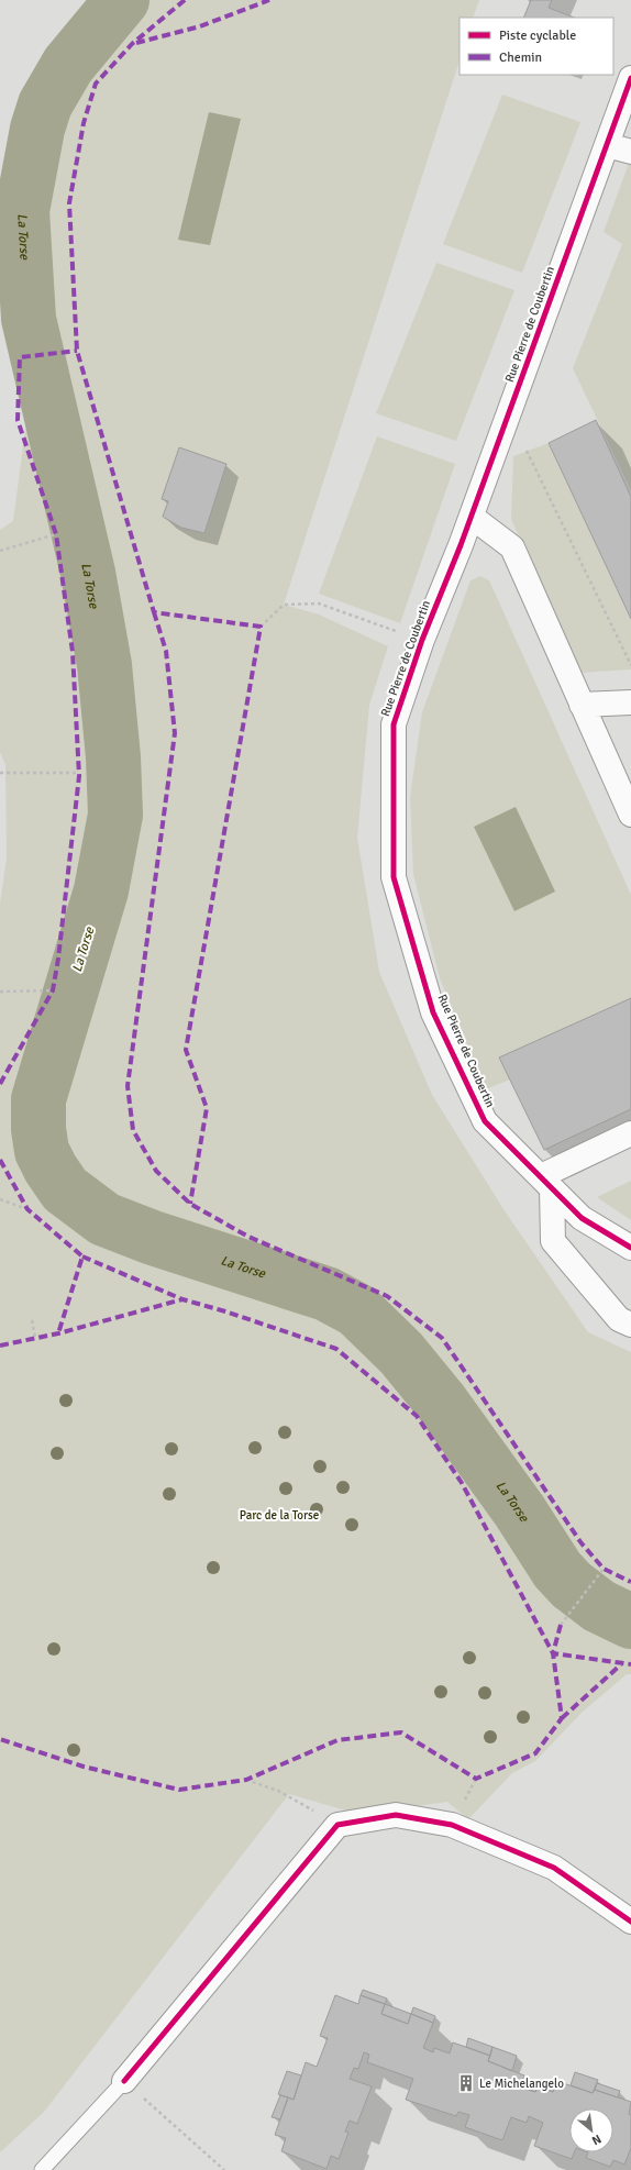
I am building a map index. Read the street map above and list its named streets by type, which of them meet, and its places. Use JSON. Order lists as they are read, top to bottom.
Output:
{
  "streets": {
    "street": ["Rue Pierre de Coubertin"]
  },
  "water": ["La Torse"],
  "parks": ["Parc de la Torse"],
  "places": {
    "building": ["Le Michelangelo"]
  },
  "legend": ["Piste cyclable", "Chemin"],
  "north": "bottom right"
}
